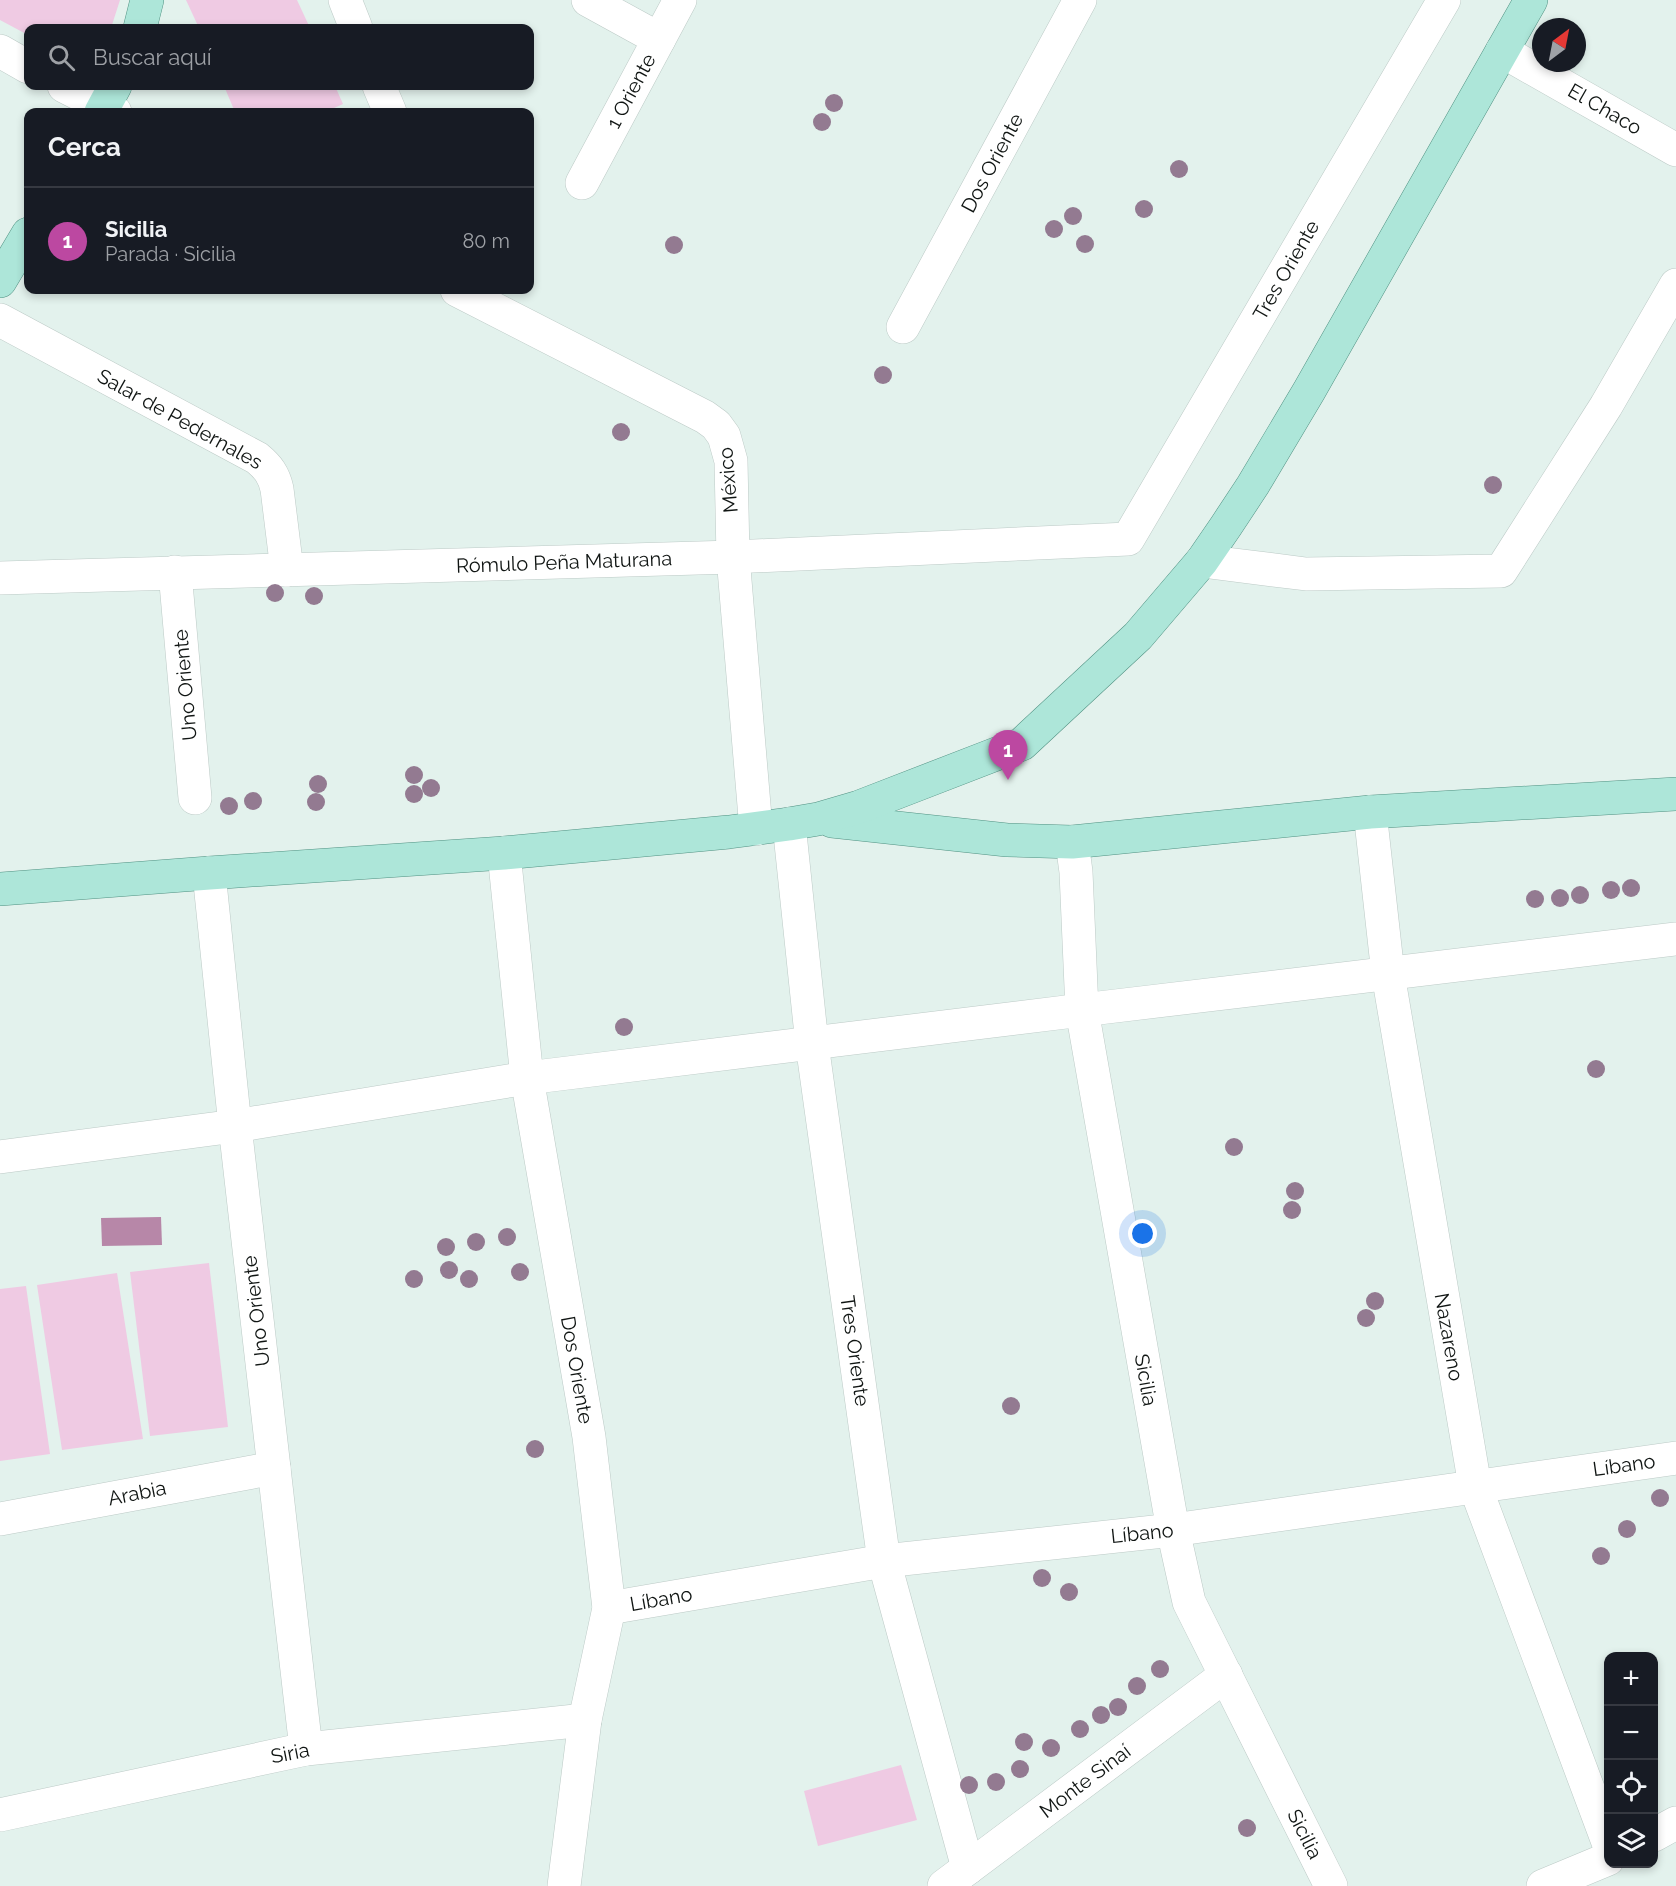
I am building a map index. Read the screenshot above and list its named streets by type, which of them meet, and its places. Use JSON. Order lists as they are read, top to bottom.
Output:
{
  "streets": {
    "street": [
      "1 Oriente",
      "El Chaco",
      "Dos Oriente",
      "Tres Oriente",
      "Salar de Pedernales",
      "México",
      "Rómulo Peña Maturana",
      "Uno Oriente",
      "Nazareno",
      "Sicilia",
      "Líbano",
      "Arabia",
      "Siria",
      "Monte Sinaí"
    ]
  },
  "crossings": [
    ["Dos Oriente", "Líbano"],
    ["Dos Oriente", "Siria"],
    ["Tres Oriente", "Rómulo Peña Maturana"],
    ["Tres Oriente", "Líbano"],
    ["Tres Oriente", "Monte Sinaí"],
    ["Salar de Pedernales", "Rómulo Peña Maturana"],
    ["México", "Rómulo Peña Maturana"],
    ["Rómulo Peña Maturana", "Uno Oriente"],
    ["Uno Oriente", "Arabia"],
    ["Uno Oriente", "Siria"],
    ["Nazareno", "Líbano"],
    ["Sicilia", "Líbano"],
    ["Sicilia", "Monte Sinaí"]
  ],
  "north": "top right",
  "page": {
    "search": "Buscar aquí",
    "heading": "Cerca",
    "list": [
      {
        "mark": "1",
        "name": "Sicilia",
        "note": "Parada · Sicilia",
        "value": "80 m"
      }
    ],
    "pins": "1",
    "map_buttons": ["+", "−"]
  }
}
